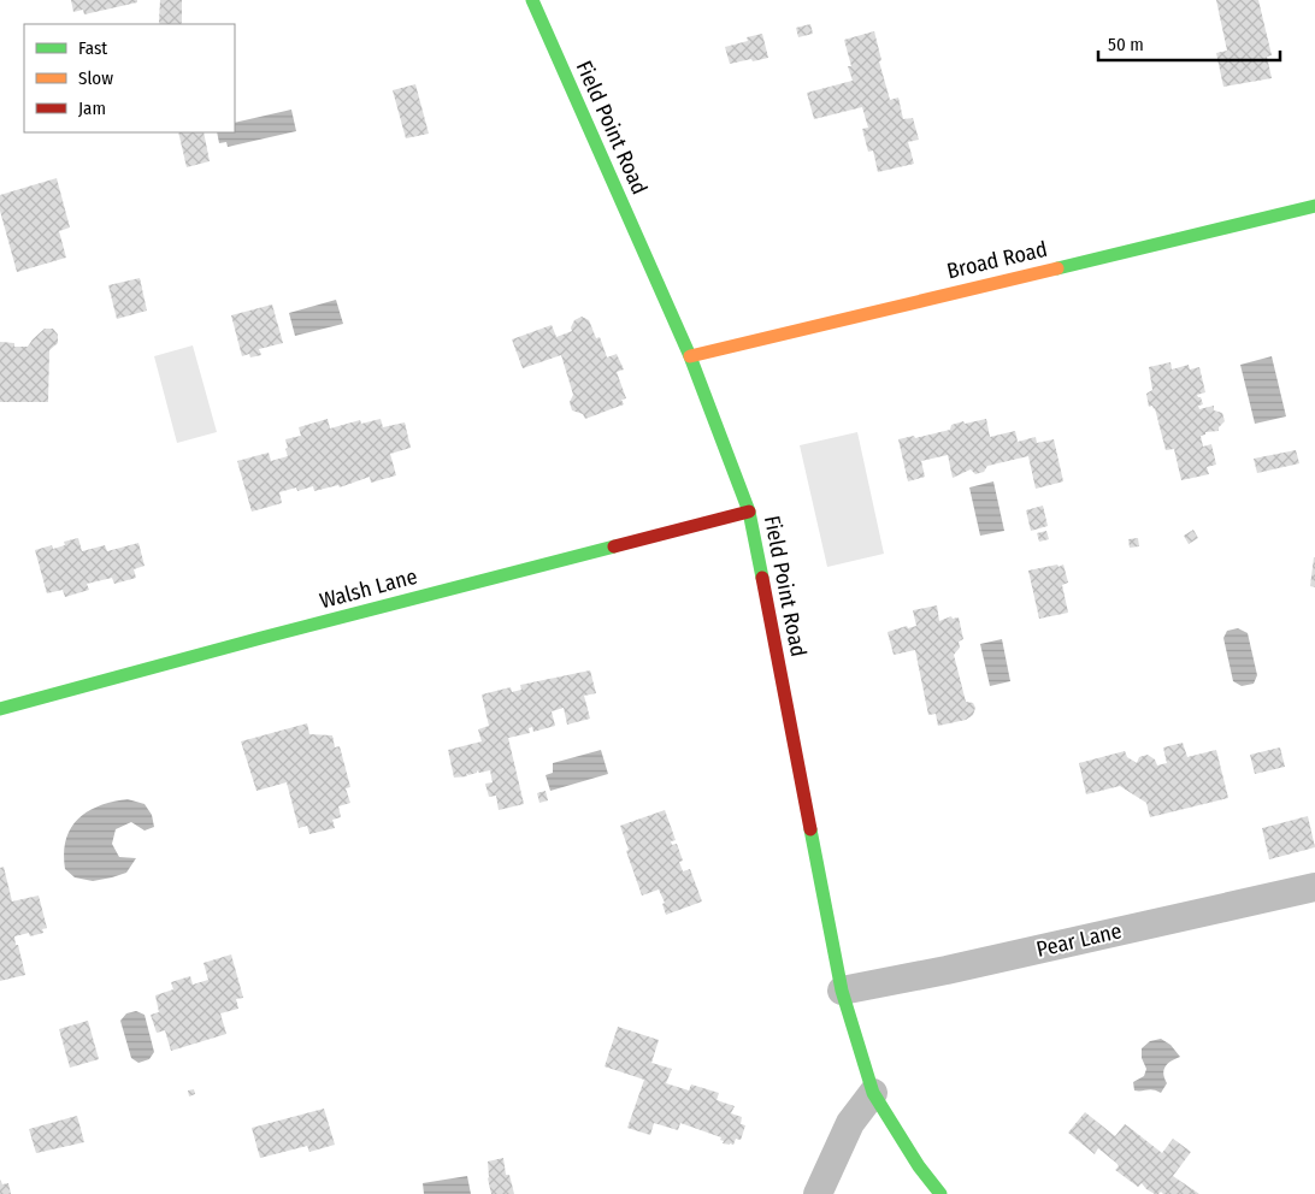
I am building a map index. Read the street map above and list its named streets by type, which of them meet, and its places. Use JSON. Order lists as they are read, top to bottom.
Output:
{
  "streets": {
    "street": [
      "Field Point Road",
      "Broad Road",
      "Walsh Lane",
      "Pear Lane"
    ]
  },
  "crossings": [
    ["Field Point Road", "Broad Road"],
    ["Field Point Road", "Walsh Lane"],
    ["Field Point Road", "Pear Lane"]
  ],
  "legend": ["Fast", "Slow", "Jam"],
  "scale_bar": "50 m"
}
